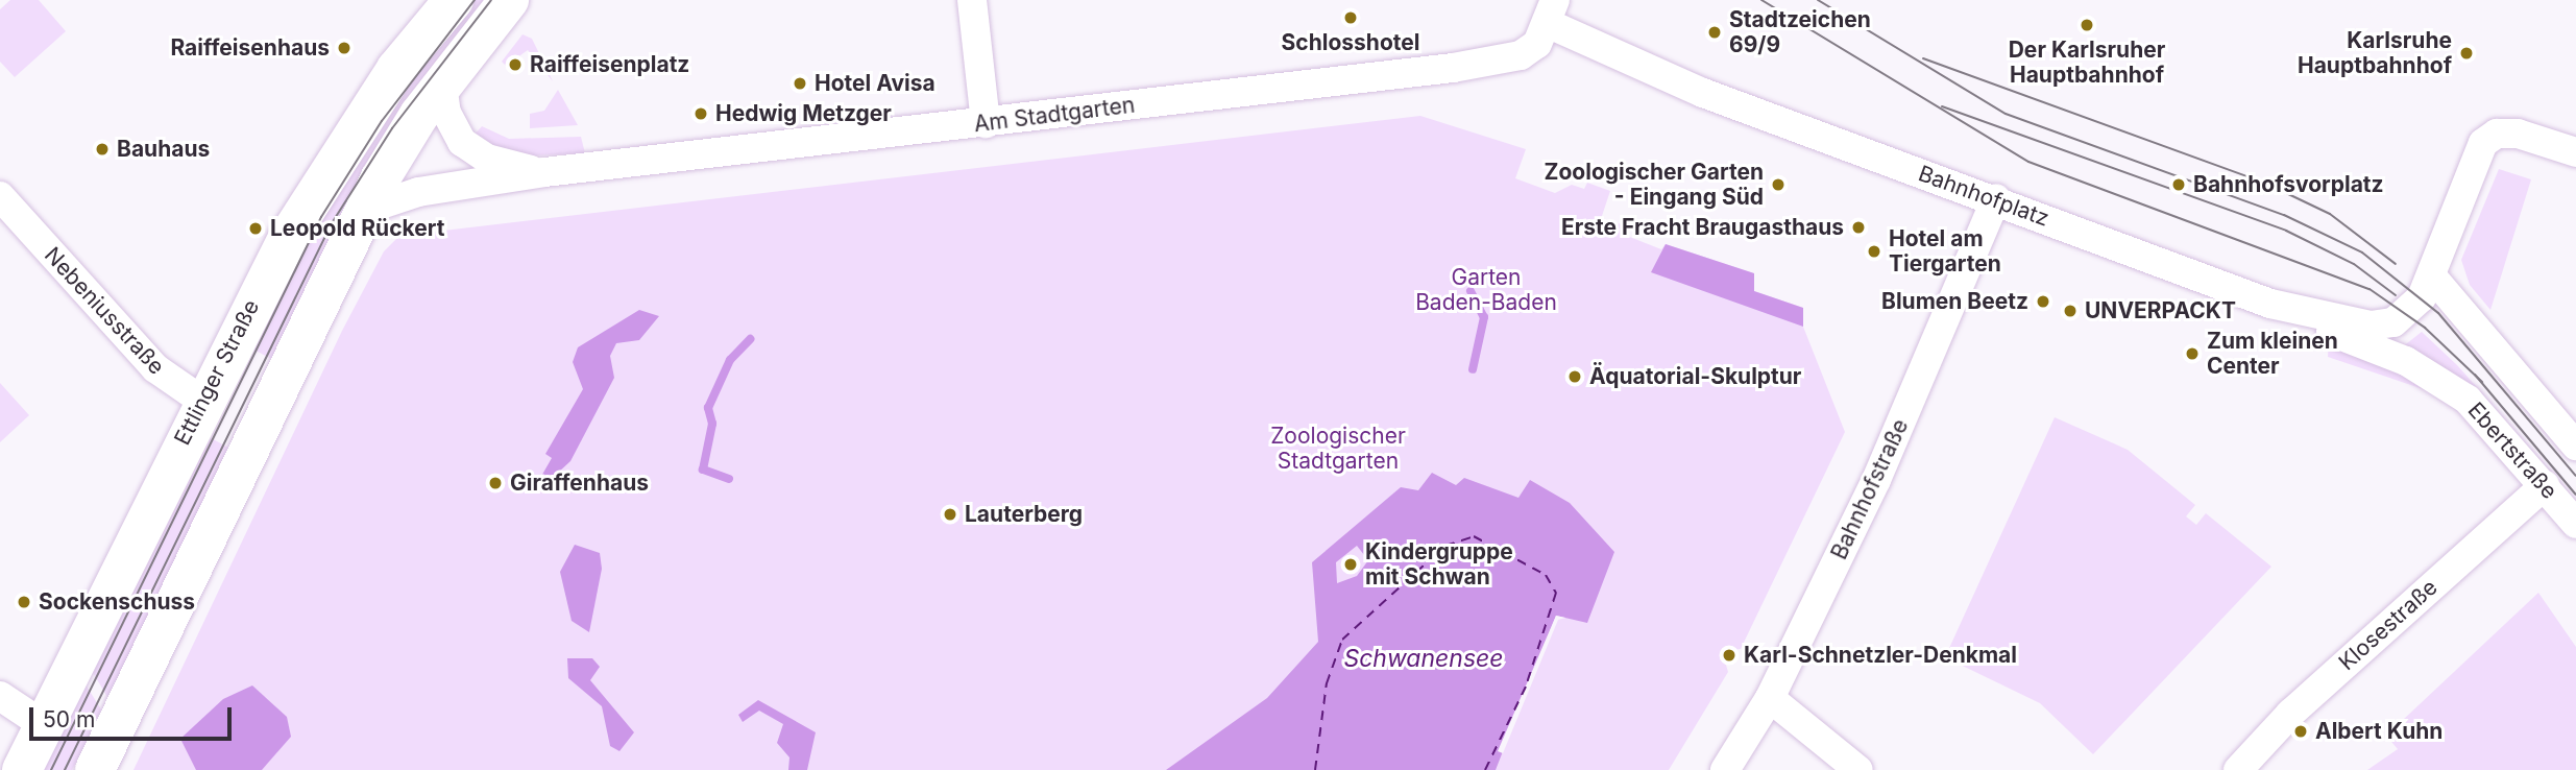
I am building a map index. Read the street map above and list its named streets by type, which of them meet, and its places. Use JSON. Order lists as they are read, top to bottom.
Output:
{
  "streets": {
    "main road": ["Nebeniusstraße", "Ettlinger Straße"],
    "street": [
      "Am Stadtgarten",
      "Bahnhofplatz",
      "Ebertstraße",
      "Bahnhofstraße",
      "Klosestraße"
    ]
  },
  "crossings": [
    ["Am Stadtgarten", "Bahnhofplatz"],
    ["Bahnhofplatz", "Ebertstraße"],
    ["Bahnhofplatz", "Bahnhofstraße"],
    ["Nebeniusstraße", "Ettlinger Straße"],
    ["Ebertstraße", "Klosestraße"]
  ],
  "water": ["Schwanensee"],
  "parks": ["Garten Baden-Baden", "Zoologischer Stadtgarten"],
  "places": [
    "Schlosshotel",
    "Der Karlsruher Hauptbahnhof",
    "Stadtzeichen 69/9",
    "Raiffeisenhaus",
    "Karlsruhe Hauptbahnhof",
    "Raiffeisenplatz",
    "Hotel Avisa",
    "Hedwig Metzger",
    "Bauhaus",
    "Zoologischer Garten - Eingang Süd",
    "Bahnhofsvorplatz",
    "Erste Fracht Braugasthaus",
    "Leopold Rückert",
    "Hotel am Tiergarten",
    "Blumen Beetz",
    "UNVERPACKT",
    "Zum kleinen Center",
    "Äquatorial-Skulptur",
    "Giraffenhaus",
    "Lauterberg",
    "Kindergruppe mit Schwan",
    "Sockenschuss",
    "Karl-Schnetzler-Denkmal",
    "Albert Kuhn"
  ],
  "scale_bar": "50 m"
}
